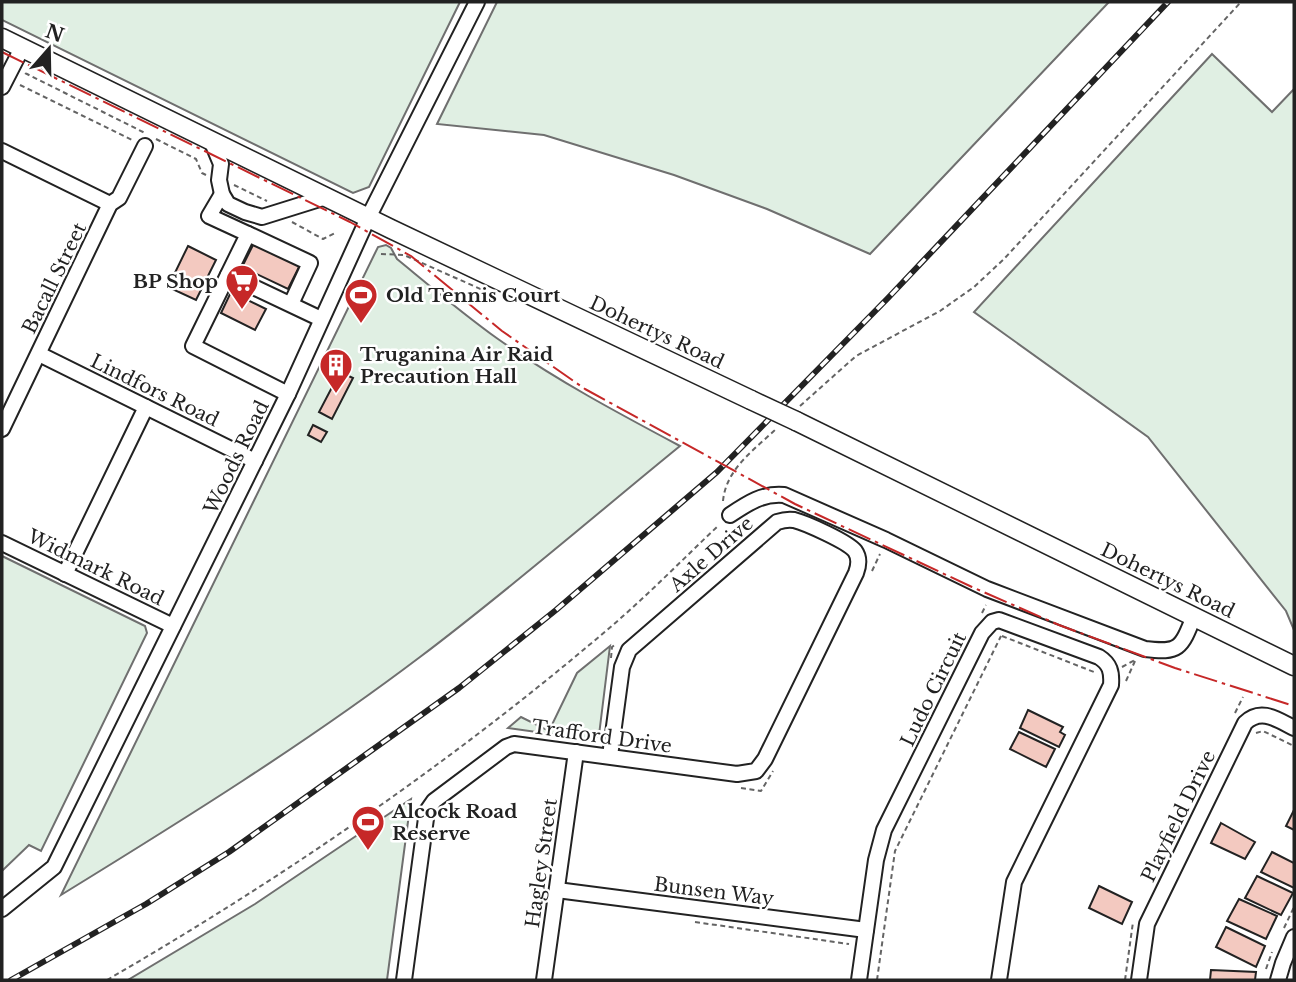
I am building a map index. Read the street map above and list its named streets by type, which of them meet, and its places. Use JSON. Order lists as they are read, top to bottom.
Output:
{
  "streets": {
    "main road": ["Dohertys Road"],
    "street": [
      "Bacall Street",
      "Lindfors Road",
      "Woods Road",
      "Axle Drive",
      "Widmark Road",
      "Ludo Circuit",
      "Trafford Drive",
      "Playfield Drive",
      "Hagley Street",
      "Bunsen Way"
    ]
  },
  "crossings": [
    ["Bacall Street", "Lindfors Road"],
    ["Dohertys Road", "Woods Road"],
    ["Lindfors Road", "Woods Road"],
    ["Woods Road", "Widmark Road"],
    ["Axle Drive", "Trafford Drive"],
    ["Ludo Circuit", "Bunsen Way"],
    ["Trafford Drive", "Hagley Street"],
    ["Hagley Street", "Bunsen Way"]
  ],
  "places": {
    "supermarket": ["BP Shop"],
    "sports": ["Old Tennis Court", "Alcock Road Reserve"],
    "building": ["Truganina Air Raid Precaution Hall"]
  },
  "north": "top"
}
